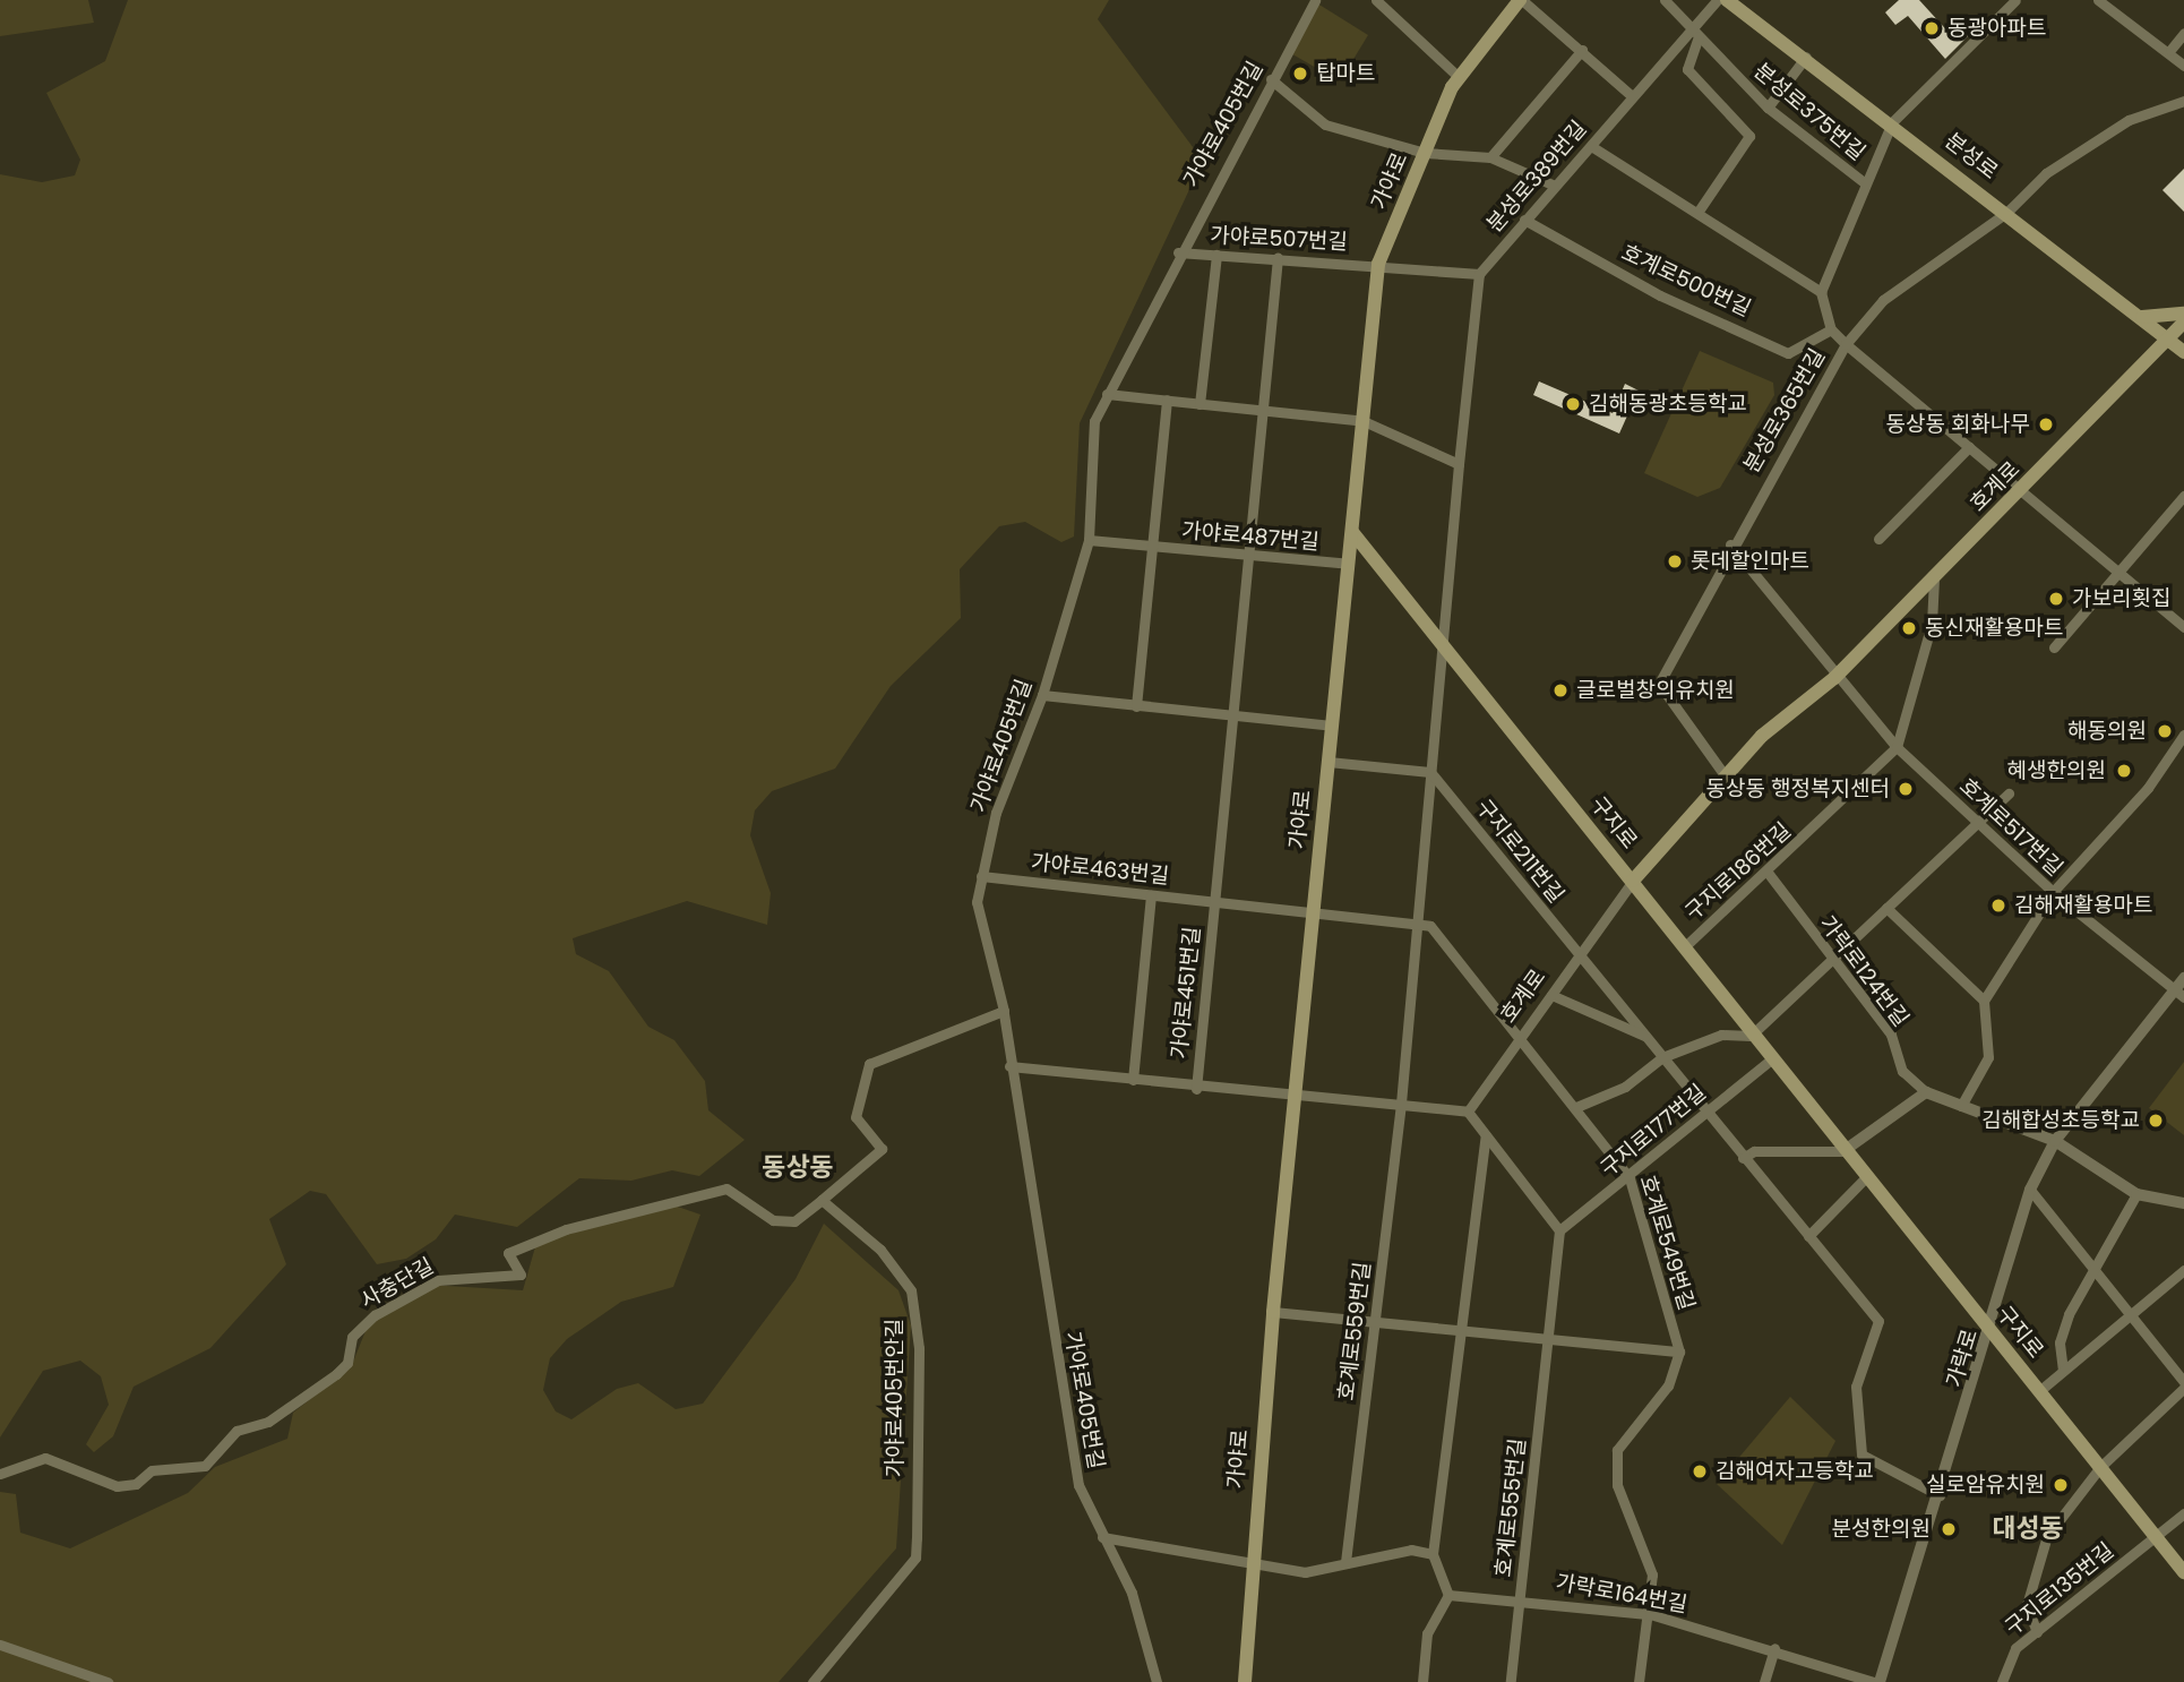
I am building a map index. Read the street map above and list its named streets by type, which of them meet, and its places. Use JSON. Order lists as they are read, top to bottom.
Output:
{
  "streets": {
    "main road": [
      "분성로",
      "가야로",
      "호계로",
      "구지로"
    ],
    "street": [
      "분성로375번길",
      "가야로405번길",
      "분성로389번길",
      "가야로507번길",
      "호계로500번길",
      "분성로365번길",
      "가야로487번길",
      "호계로517번길",
      "구지로211번길",
      "가야로463번길",
      "구지로186번길",
      "가락로124번길",
      "가야로451번길",
      "구지로177번길",
      "호계로549번길",
      "사충단길",
      "호계로559번길",
      "가락로",
      "가야로405번안길",
      "호계로555번길",
      "구지로135번길",
      "가락로164번길"
    ]
  },
  "crossings": [
    ["분성로375번길", "분성로"],
    ["분성로375번길", "분성로389번길"],
    ["가야로405번길", "가야로507번길"],
    ["가야로405번길", "가야로487번길"],
    ["가야로405번길", "가야로463번길"],
    ["가야로405번길", "가야로451번길"],
    ["분성로", "분성로365번길"],
    ["분성로", "호계로"],
    ["분성로389번길", "호계로500번길"],
    ["가야로", "가야로507번길"],
    ["가야로", "가야로487번길"],
    ["가야로", "구지로"],
    ["가야로", "가야로463번길"],
    ["가야로", "가야로451번길"],
    ["분성로365번길", "호계로"],
    ["호계로", "구지로"],
    ["호계로", "호계로517번길"],
    ["호계로", "구지로211번길"],
    ["호계로", "구지로186번길"],
    ["호계로", "호계로549번길"],
    ["구지로", "구지로186번길"],
    ["구지로", "구지로177번길"],
    ["구지로", "가락로"],
    ["구지로", "구지로135번길"],
    ["호계로517번길", "구지로186번길"],
    ["호계로517번길", "가락로"],
    ["구지로211번길", "구지로177번길"],
    ["구지로211번길", "가락로"],
    ["가야로463번길", "가야로451번길"],
    ["구지로186번길", "가락로124번길"],
    ["가락로124번길", "가락로"],
    ["구지로177번길", "호계로549번길"],
    ["구지로177번길", "호계로555번길"],
    ["사충단길", "가야로405번안길"],
    ["호계로555번길", "가락로164번길"]
  ],
  "districts": ["동상동", "대성동"],
  "places": [
    "동광아파트",
    "탑마트",
    "김해동광초등학교",
    "동상동 회화나무",
    "롯데할인마트",
    "가보리횟집",
    "동신재활용마트",
    "글로벌창의유치원",
    "해동의원",
    "혜생한의원",
    "동상동 행정복지센터",
    "김해재활용마트",
    "김해합성초등학교",
    "김해여자고등학교",
    "실로암유치원",
    "분성한의원"
  ]
}
